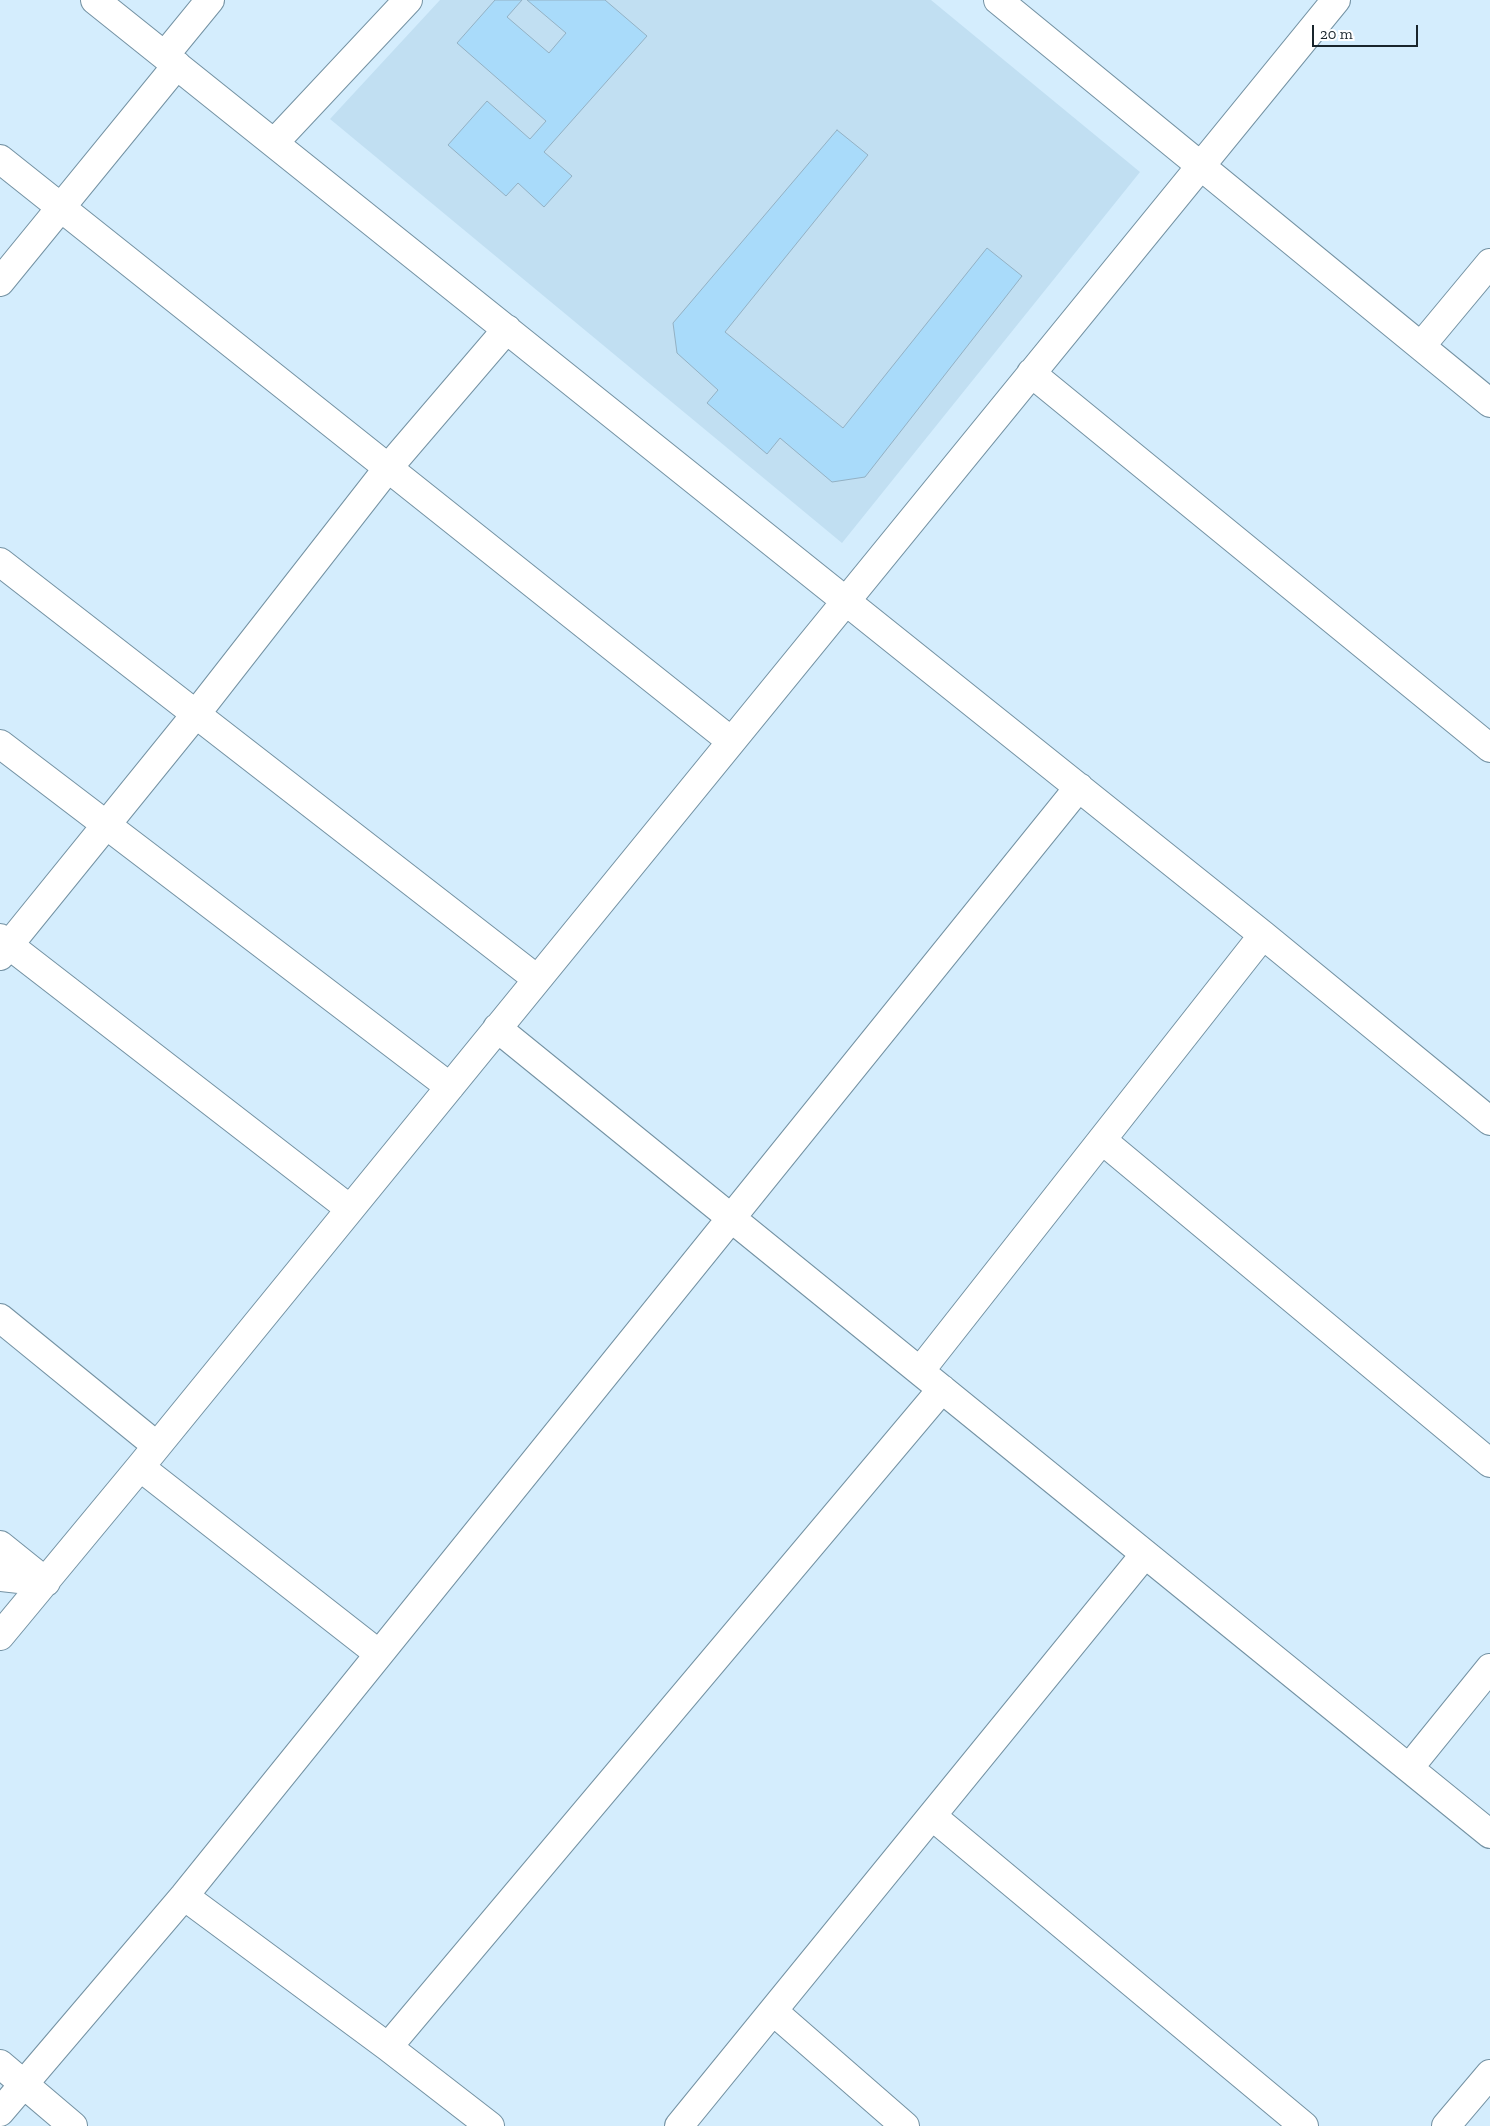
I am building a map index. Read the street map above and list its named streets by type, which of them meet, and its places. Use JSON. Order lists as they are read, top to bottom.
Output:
{
  "scale_bar": "20 m"
}
